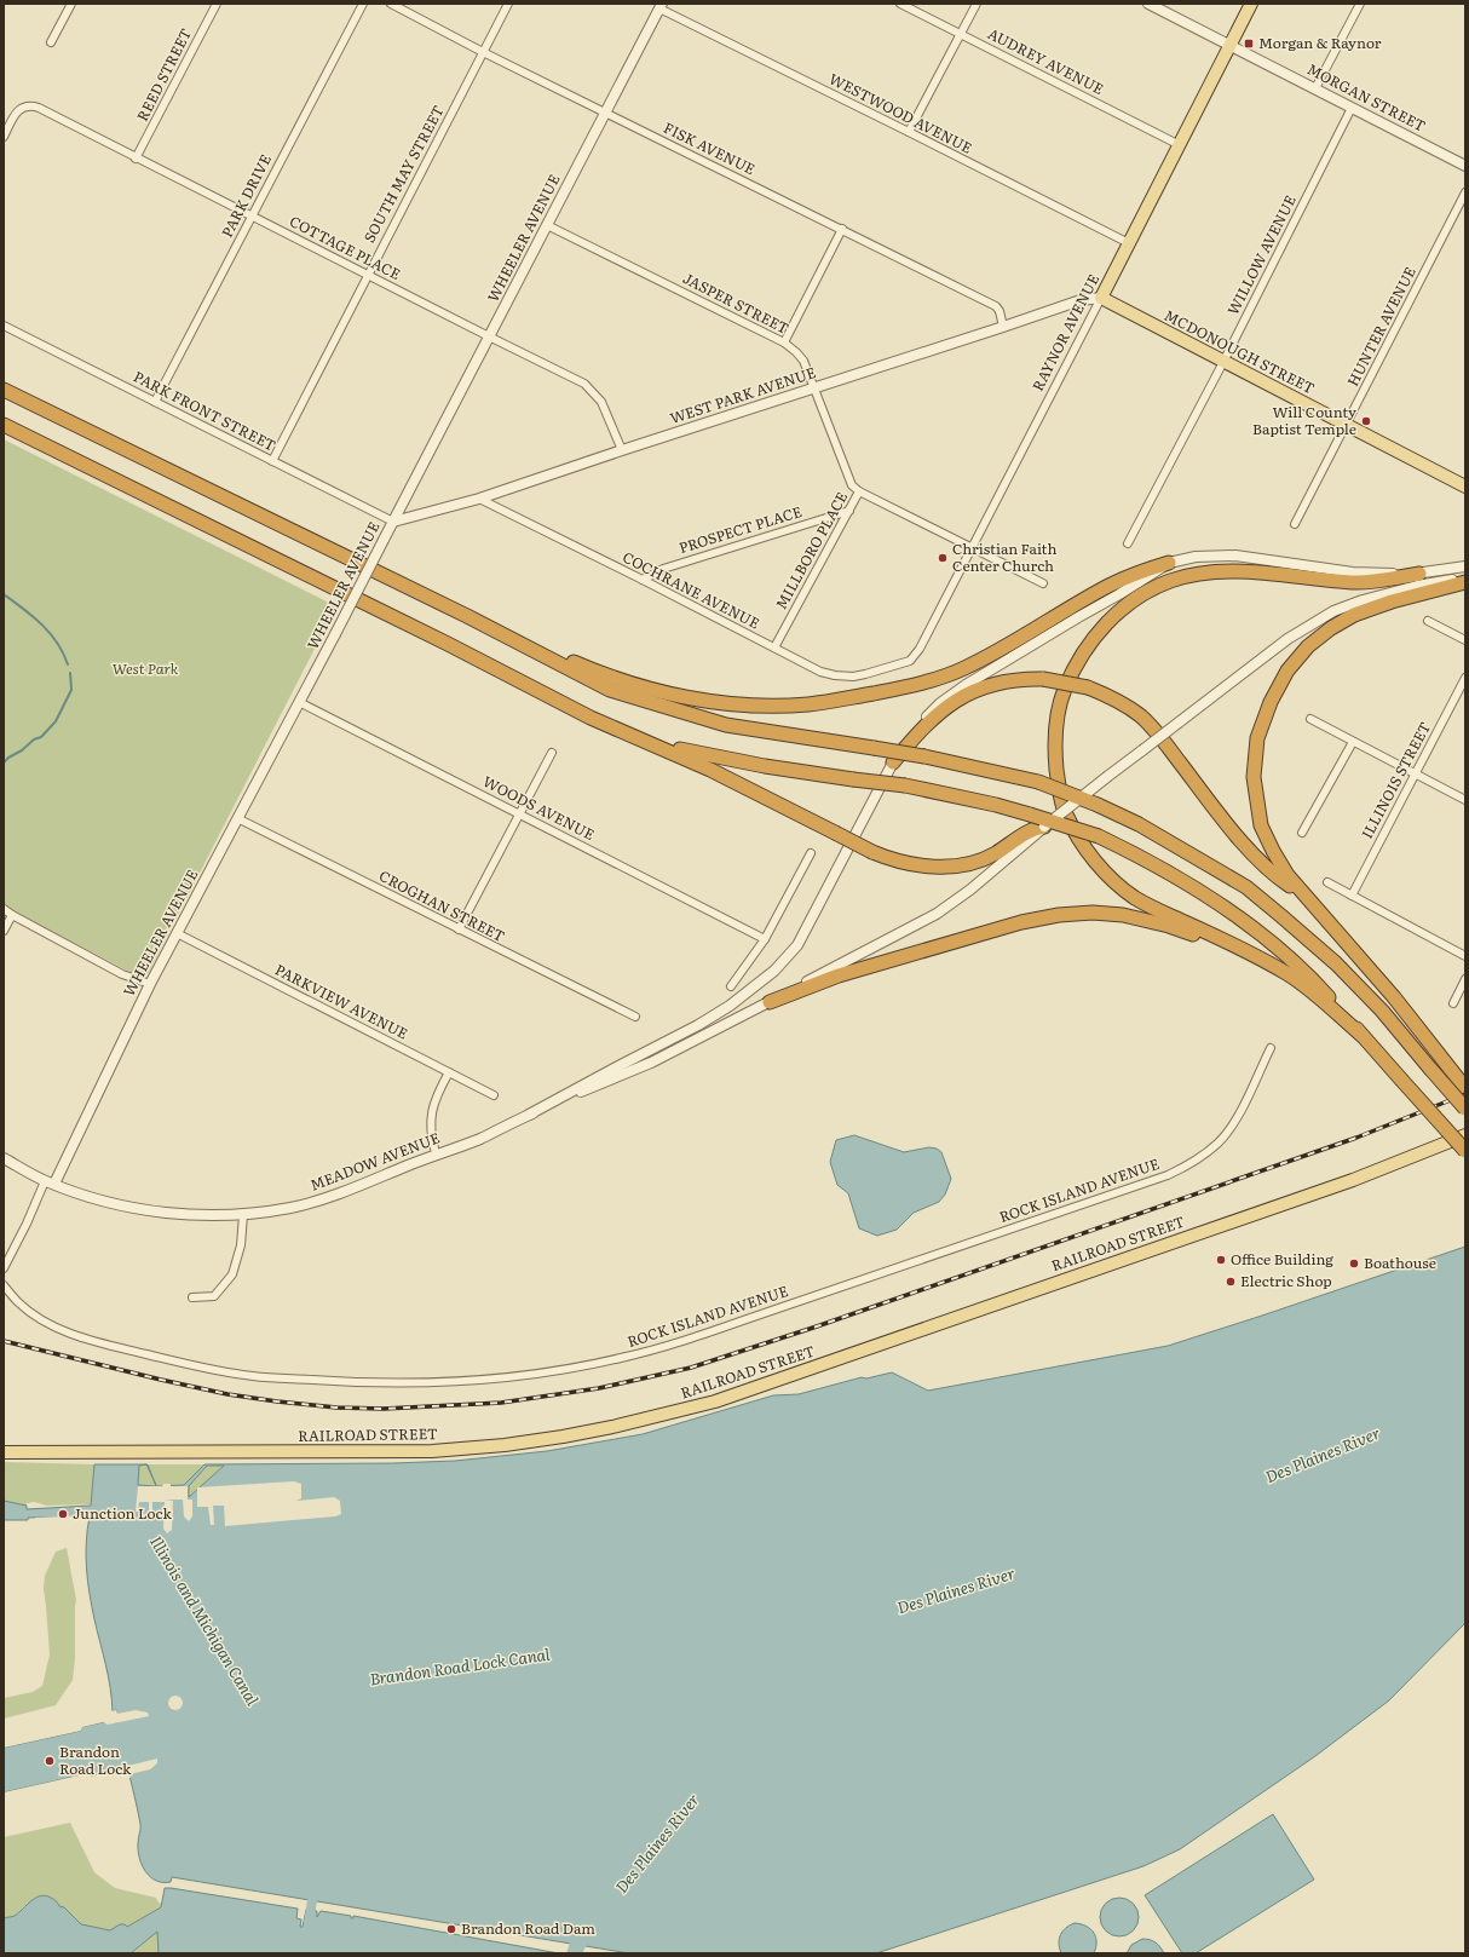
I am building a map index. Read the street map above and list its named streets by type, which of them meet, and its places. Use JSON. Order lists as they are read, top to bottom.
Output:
{
  "streets": {
    "main road": ["RAYNOR AVENUE", "MCDONOUGH STREET", "RAILROAD STREET"],
    "street": [
      "AUDREY AVENUE",
      "REED STREET",
      "MORGAN STREET",
      "WESTWOOD AVENUE",
      "FISK AVENUE",
      "SOUTH MAY STREET",
      "PARK DRIVE",
      "WHEELER AVENUE",
      "COTTAGE PLACE",
      "WILLOW AVENUE",
      "JASPER STREET",
      "HUNTER AVENUE",
      "WEST PARK AVENUE",
      "PARK FRONT STREET",
      "PROSPECT PLACE",
      "MILLBORO PLACE",
      "COCHRANE AVENUE",
      "ILLINOIS STREET",
      "WOODS AVENUE",
      "CROGHAN STREET",
      "PARKVIEW AVENUE",
      "MEADOW AVENUE",
      "ROCK ISLAND AVENUE"
    ]
  },
  "crossings": [
    ["AUDREY AVENUE", "RAYNOR AVENUE"],
    ["REED STREET", "COTTAGE PLACE"],
    ["MORGAN STREET", "WILLOW AVENUE"],
    ["MORGAN STREET", "RAYNOR AVENUE"],
    ["WESTWOOD AVENUE", "WHEELER AVENUE"],
    ["WESTWOOD AVENUE", "RAYNOR AVENUE"],
    ["FISK AVENUE", "SOUTH MAY STREET"],
    ["FISK AVENUE", "WHEELER AVENUE"],
    ["FISK AVENUE", "WEST PARK AVENUE"],
    ["SOUTH MAY STREET", "COTTAGE PLACE"],
    ["SOUTH MAY STREET", "PARK FRONT STREET"],
    ["PARK DRIVE", "COTTAGE PLACE"],
    ["PARK DRIVE", "PARK FRONT STREET"],
    ["WHEELER AVENUE", "COTTAGE PLACE"],
    ["WHEELER AVENUE", "JASPER STREET"],
    ["WHEELER AVENUE", "WEST PARK AVENUE"],
    ["WHEELER AVENUE", "PARK FRONT STREET"],
    ["WHEELER AVENUE", "WOODS AVENUE"],
    ["WHEELER AVENUE", "CROGHAN STREET"],
    ["WHEELER AVENUE", "PARKVIEW AVENUE"],
    ["WHEELER AVENUE", "MEADOW AVENUE"],
    ["COTTAGE PLACE", "WEST PARK AVENUE"],
    ["WILLOW AVENUE", "MCDONOUGH STREET"],
    ["JASPER STREET", "WEST PARK AVENUE"],
    ["JASPER STREET", "MILLBORO PLACE"],
    ["HUNTER AVENUE", "MCDONOUGH STREET"],
    ["RAYNOR AVENUE", "MCDONOUGH STREET"],
    ["RAYNOR AVENUE", "WEST PARK AVENUE"],
    ["RAYNOR AVENUE", "COCHRANE AVENUE"],
    ["MCDONOUGH STREET", "WEST PARK AVENUE"],
    ["WEST PARK AVENUE", "PARK FRONT STREET"],
    ["WEST PARK AVENUE", "COCHRANE AVENUE"],
    ["PROSPECT PLACE", "MILLBORO PLACE"],
    ["PROSPECT PLACE", "COCHRANE AVENUE"],
    ["MILLBORO PLACE", "COCHRANE AVENUE"]
  ],
  "water": ["Des Plaines River", "Illinois and Michigan Canal", "Brandon Road Lock Canal"],
  "parks": ["West Park"],
  "places": {
    "transit": ["Morgan & Raynor"],
    "other": [
      "Will County Baptist Temple",
      "Christian Faith Center Church",
      "Office Building",
      "Boathouse",
      "Electric Shop",
      "Junction Lock",
      "Brandon Road Lock",
      "Brandon Road Dam"
    ]
  }
}
